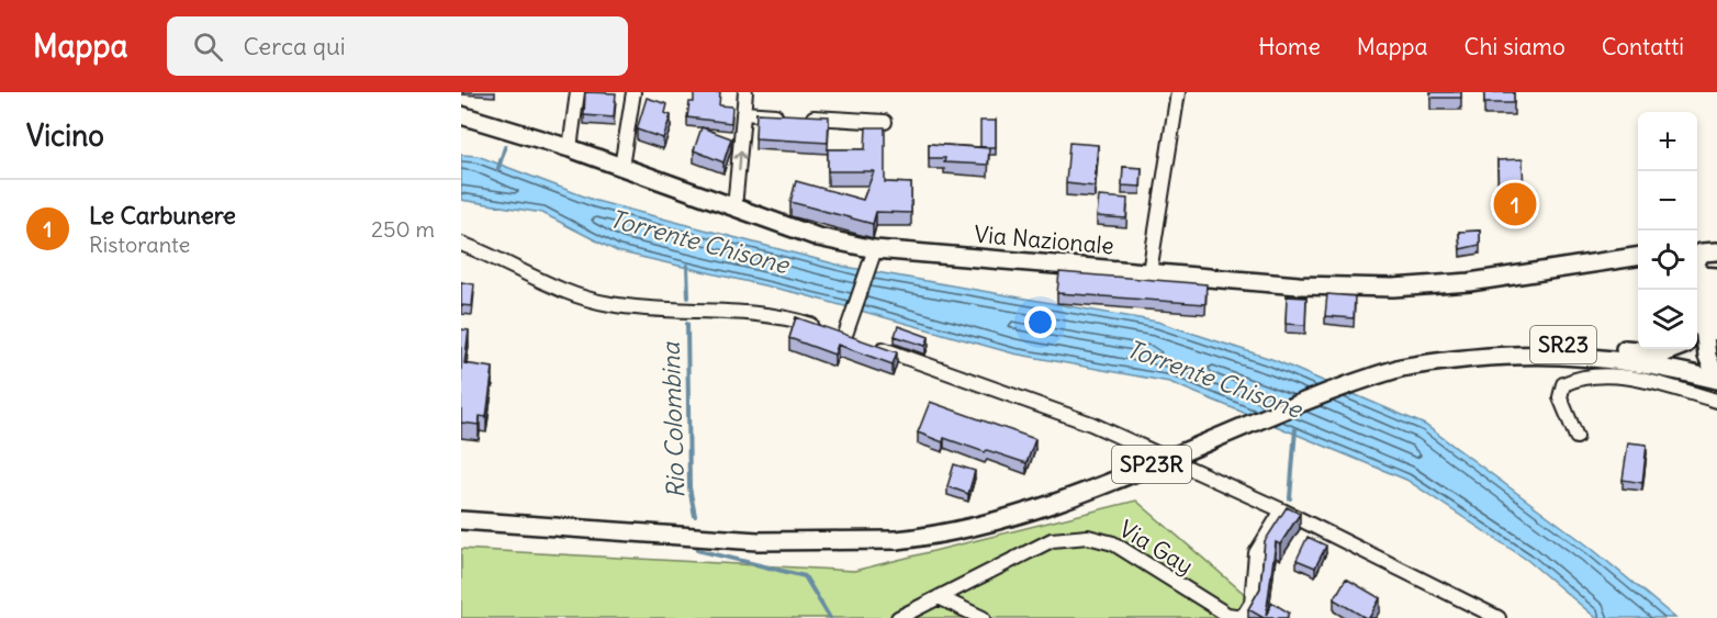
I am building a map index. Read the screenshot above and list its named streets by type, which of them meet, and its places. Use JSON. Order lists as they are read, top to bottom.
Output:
{
  "streets": {
    "main road": ["Via Nazionale", "SR23", "SP23R"],
    "street": ["Via Gay"]
  },
  "crossings": [
    ["SR23", "SP23R"]
  ],
  "water": ["Torrente Chisone", "Rio Colombina"],
  "page": {
    "header": "Mappa",
    "search": "Cerca qui",
    "nav": [
      "Home",
      "Mappa",
      "Chi siamo",
      "Contatti"
    ],
    "heading": "Vicino",
    "map_buttons": ["+", "−"],
    "list": [
      {
        "mark": "1",
        "name": "Le Carbunere",
        "note": "Ristorante",
        "value": "250 m"
      }
    ],
    "pins": "1"
  }
}
